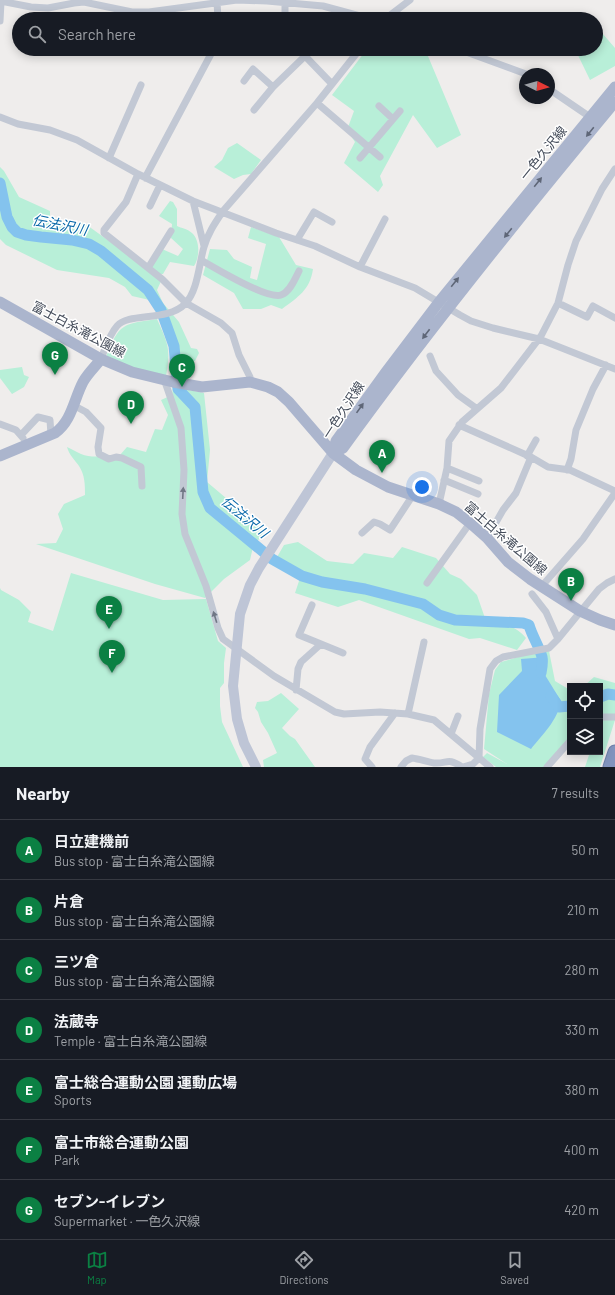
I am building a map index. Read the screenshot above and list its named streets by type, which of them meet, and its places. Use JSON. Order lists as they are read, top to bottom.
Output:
{
  "streets": {
    "main road": ["一色久沢線", "富士白糸滝公園線"]
  },
  "crossings": [
    ["一色久沢線", "富士白糸滝公園線"]
  ],
  "water": ["伝法沢川"],
  "north": "right",
  "page": {
    "search": "Search here",
    "pins": [
      "G",
      "C",
      "D",
      "A",
      "B",
      "E",
      "F"
    ],
    "heading": ["Nearby", "7 results"],
    "list": [
      {
        "mark": "A",
        "name": "日立建機前",
        "note": "Bus stop · 富士白糸滝公園線",
        "value": "50 m"
      },
      {
        "mark": "B",
        "name": "片倉",
        "note": "Bus stop · 富士白糸滝公園線",
        "value": "210 m"
      },
      {
        "mark": "C",
        "name": "三ツ倉",
        "note": "Bus stop · 富士白糸滝公園線",
        "value": "280 m"
      },
      {
        "mark": "D",
        "name": "法蔵寺",
        "note": "Temple · 富士白糸滝公園線",
        "value": "330 m"
      },
      {
        "mark": "E",
        "name": "富士総合運動公園 運動広場",
        "note": "Sports",
        "value": "380 m"
      },
      {
        "mark": "F",
        "name": "富士市総合運動公園",
        "note": "Park",
        "value": "400 m"
      },
      {
        "mark": "G",
        "name": "セブン-イレブン",
        "note": "Supermarket · 一色久沢線",
        "value": "420 m"
      }
    ],
    "nav": ["Map", "Directions", "Saved"]
  }
}
